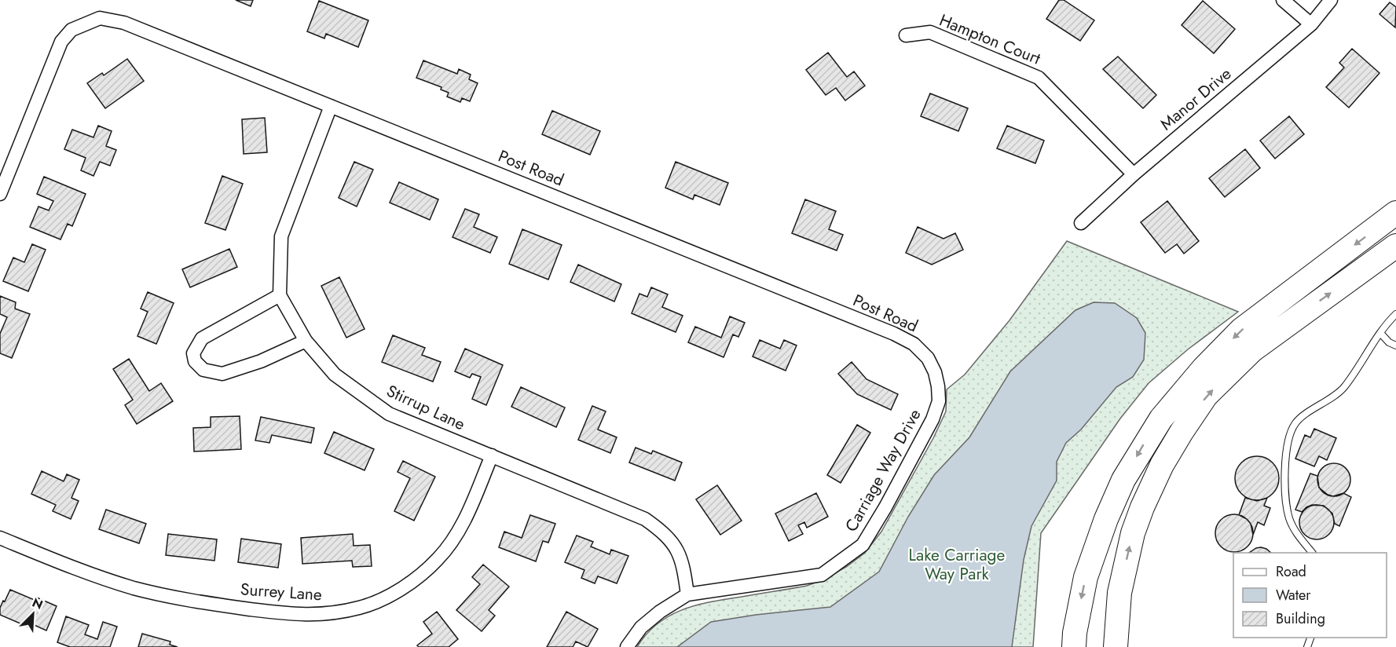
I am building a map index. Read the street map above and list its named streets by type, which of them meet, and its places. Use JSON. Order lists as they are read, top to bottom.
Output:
{
  "streets": {
    "street": [
      "Hampton Court",
      "Manor Drive",
      "Post Road",
      "Stirrup Lane",
      "Carriage Way Drive",
      "Surrey Lane"
    ]
  },
  "crossings": [
    ["Hampton Court", "Manor Drive"],
    ["Post Road", "Carriage Way Drive"],
    ["Stirrup Lane", "Carriage Way Drive"],
    ["Stirrup Lane", "Surrey Lane"]
  ],
  "parks": ["Lake Carriage Way Park"],
  "legend": ["Road", "Water", "Building"],
  "north": "top right"
}
